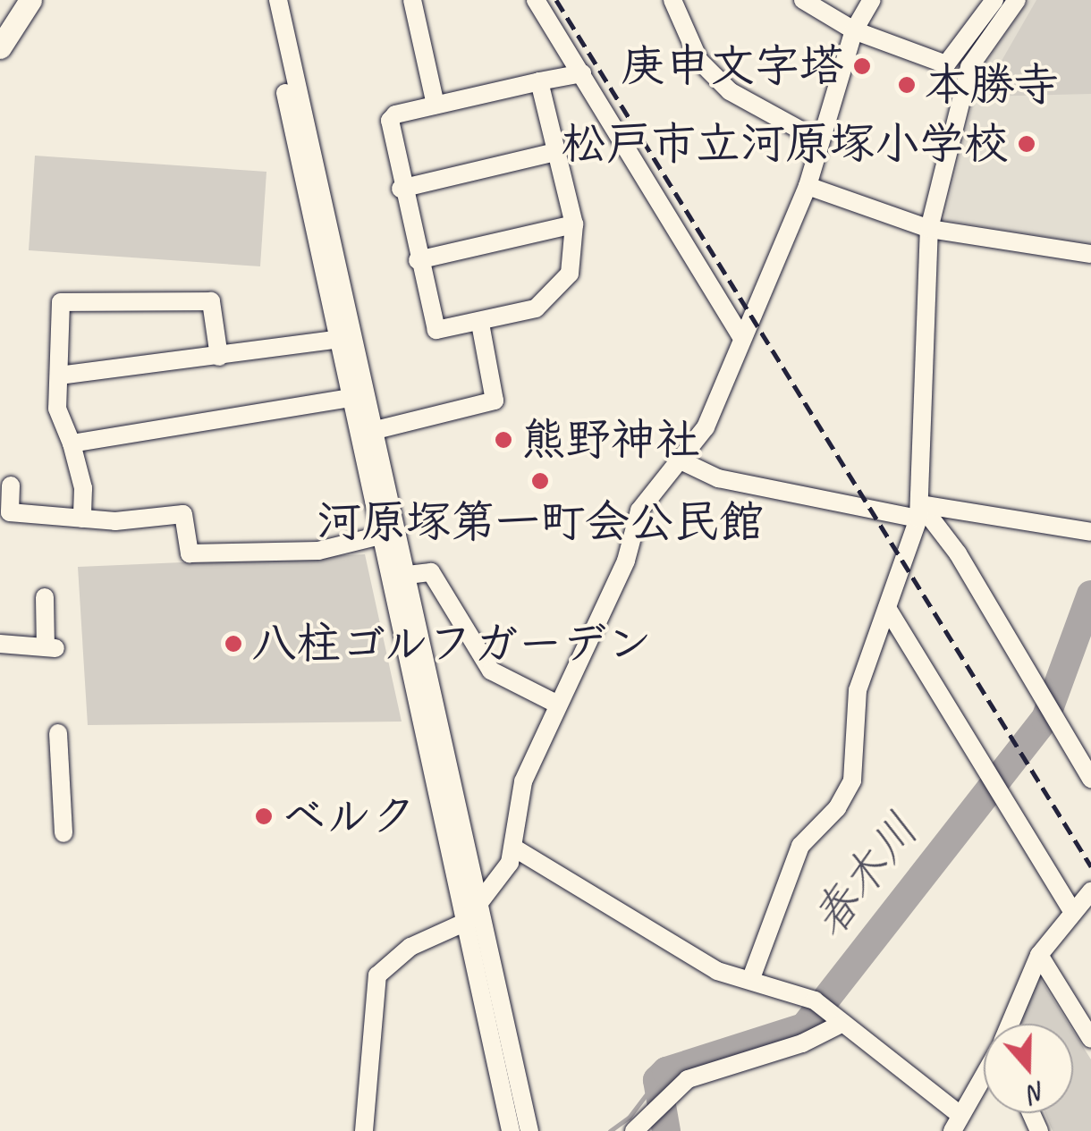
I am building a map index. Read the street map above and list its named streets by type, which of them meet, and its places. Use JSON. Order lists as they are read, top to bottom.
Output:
{
  "water": ["春木川"],
  "places": [
    "庚申文字塔",
    "本勝寺",
    "松戸市立河原塚小学校",
    "熊野神社",
    "河原塚第一町会公民館",
    "八柱ゴルフガーデン",
    "ベルク"
  ],
  "north": "bottom"
}
